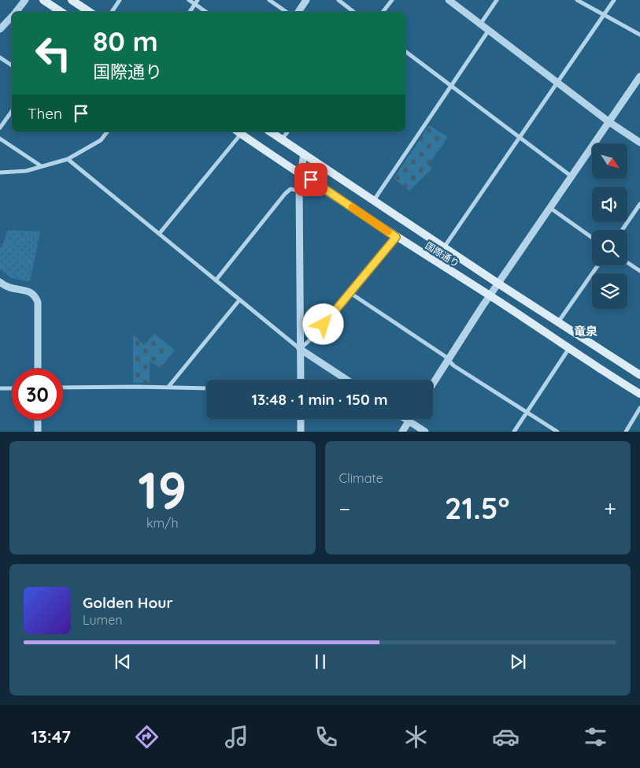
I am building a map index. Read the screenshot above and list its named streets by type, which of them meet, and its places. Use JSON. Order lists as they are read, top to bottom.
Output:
{
  "streets": {
    "main road": ["国際通り"]
  },
  "districts": ["竜泉"],
  "north": "bottom right",
  "page": {
    "turn": ["80 m", "国際通り"],
    "then": "Then",
    "limit": "30",
    "trip": "13:48 · 1 min · 150 m",
    "tile": [
      ["19", "km/h"],
      "Climate"
    ],
    "heat": ["−", "21.5°", "+"],
    "song": ["Golden Hour", "Lumen"],
    "tabs": "13:47"
  }
}
